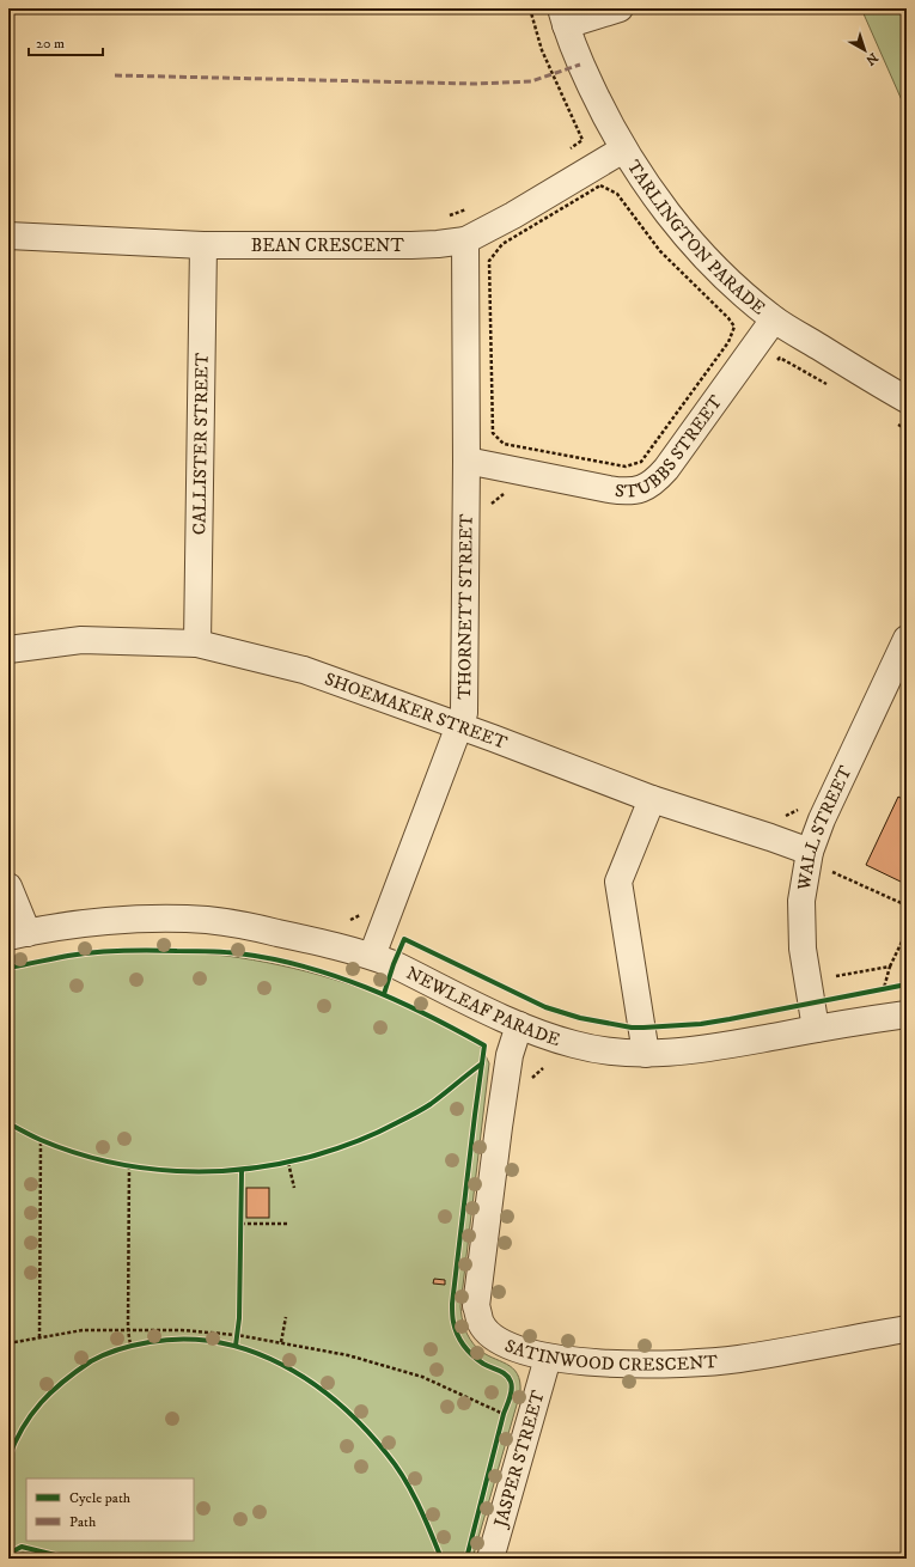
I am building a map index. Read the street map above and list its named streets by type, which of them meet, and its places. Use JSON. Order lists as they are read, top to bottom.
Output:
{
  "streets": {
    "street": [
      "TARLINGTON PARADE",
      "BEAN CRESCENT",
      "STUBBS STREET",
      "CALLISTER STREET",
      "THORNETT STREET",
      "SHOEMAKER STREET",
      "WALL STREET",
      "NEWLEAF PARADE",
      "SATINWOOD CRESCENT",
      "JASPER STREET"
    ]
  },
  "crossings": [
    ["TARLINGTON PARADE", "BEAN CRESCENT"],
    ["TARLINGTON PARADE", "STUBBS STREET"],
    ["BEAN CRESCENT", "CALLISTER STREET"],
    ["BEAN CRESCENT", "THORNETT STREET"],
    ["STUBBS STREET", "THORNETT STREET"],
    ["CALLISTER STREET", "SHOEMAKER STREET"],
    ["THORNETT STREET", "SHOEMAKER STREET"],
    ["THORNETT STREET", "NEWLEAF PARADE"],
    ["SHOEMAKER STREET", "WALL STREET"],
    ["WALL STREET", "NEWLEAF PARADE"],
    ["NEWLEAF PARADE", "SATINWOOD CRESCENT"],
    ["SATINWOOD CRESCENT", "JASPER STREET"]
  ],
  "legend": ["Cycle path", "Path"],
  "scale_bar": "20 m",
  "north": "bottom right"
}
